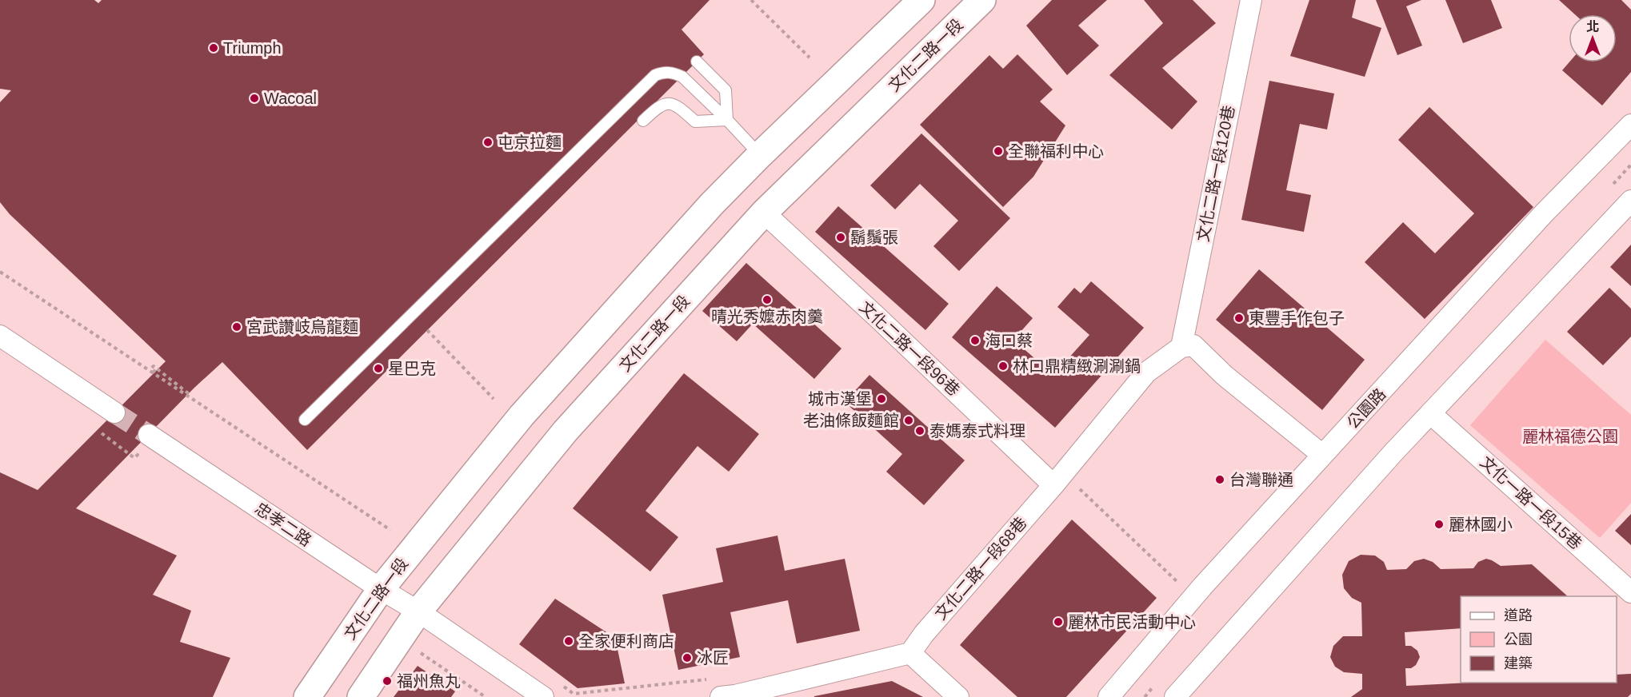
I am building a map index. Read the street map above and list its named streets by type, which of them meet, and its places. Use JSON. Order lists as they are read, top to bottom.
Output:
{
  "streets": {
    "street": [
      "文化二路一段",
      "文化二路一段120巷",
      "文化二路一段96巷",
      "公園路",
      "文化一路一段15巷",
      "忠孝二路",
      "文化二路一段68巷"
    ]
  },
  "crossings": [
    ["文化二路一段", "文化二路一段96巷"],
    ["文化二路一段", "忠孝二路"],
    ["文化二路一段120巷", "文化二路一段68巷"],
    ["文化二路一段96巷", "文化二路一段68巷"]
  ],
  "parks": ["麗林福德公園"],
  "places": [
    "Triumph",
    "Wacoal",
    "屯京拉麵",
    "全聯福利中心",
    "鬍鬚張",
    "晴光秀嬤赤肉羹",
    "東豐手作包子",
    "宮武讚岐烏龍麵",
    "海口蔡",
    "林口鼎精緻涮涮鍋",
    "星巴克",
    "城市漢堡",
    "老油條飯麵館",
    "泰媽泰式料理",
    "台灣聯通",
    "麗林國小",
    "麗林市民活動中心",
    "全家便利商店",
    "冰匠",
    "福州魚丸"
  ],
  "legend": ["道路", "公園", "建築"],
  "north": "top"
}
